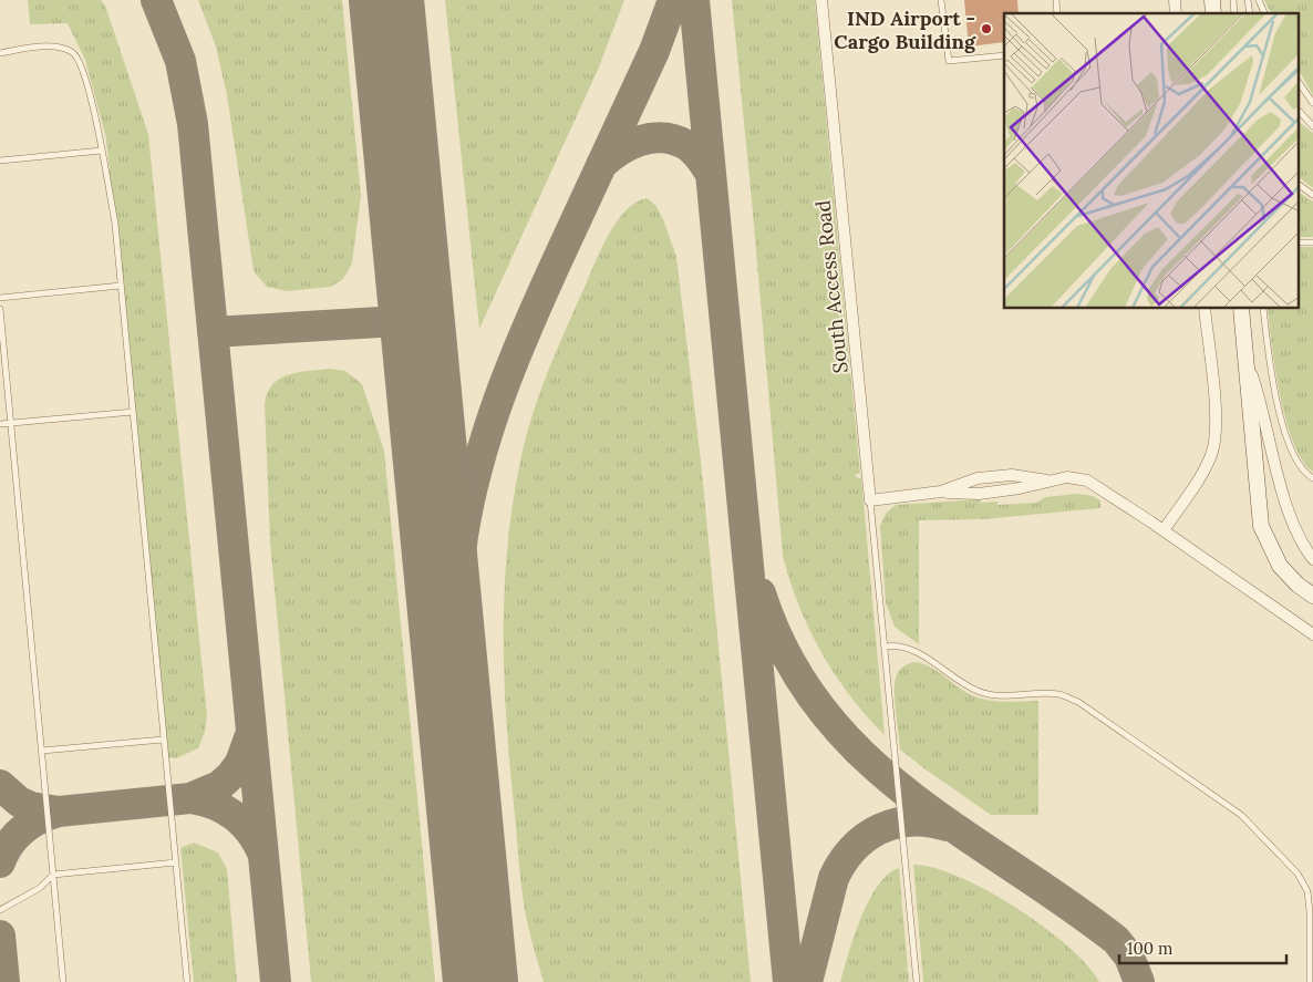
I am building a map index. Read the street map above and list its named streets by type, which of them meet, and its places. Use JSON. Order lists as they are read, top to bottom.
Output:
{
  "streets": {
    "street": ["South Access Road"]
  },
  "places": ["IND Airport - Cargo Building"],
  "scale_bar": "100 m"
}
